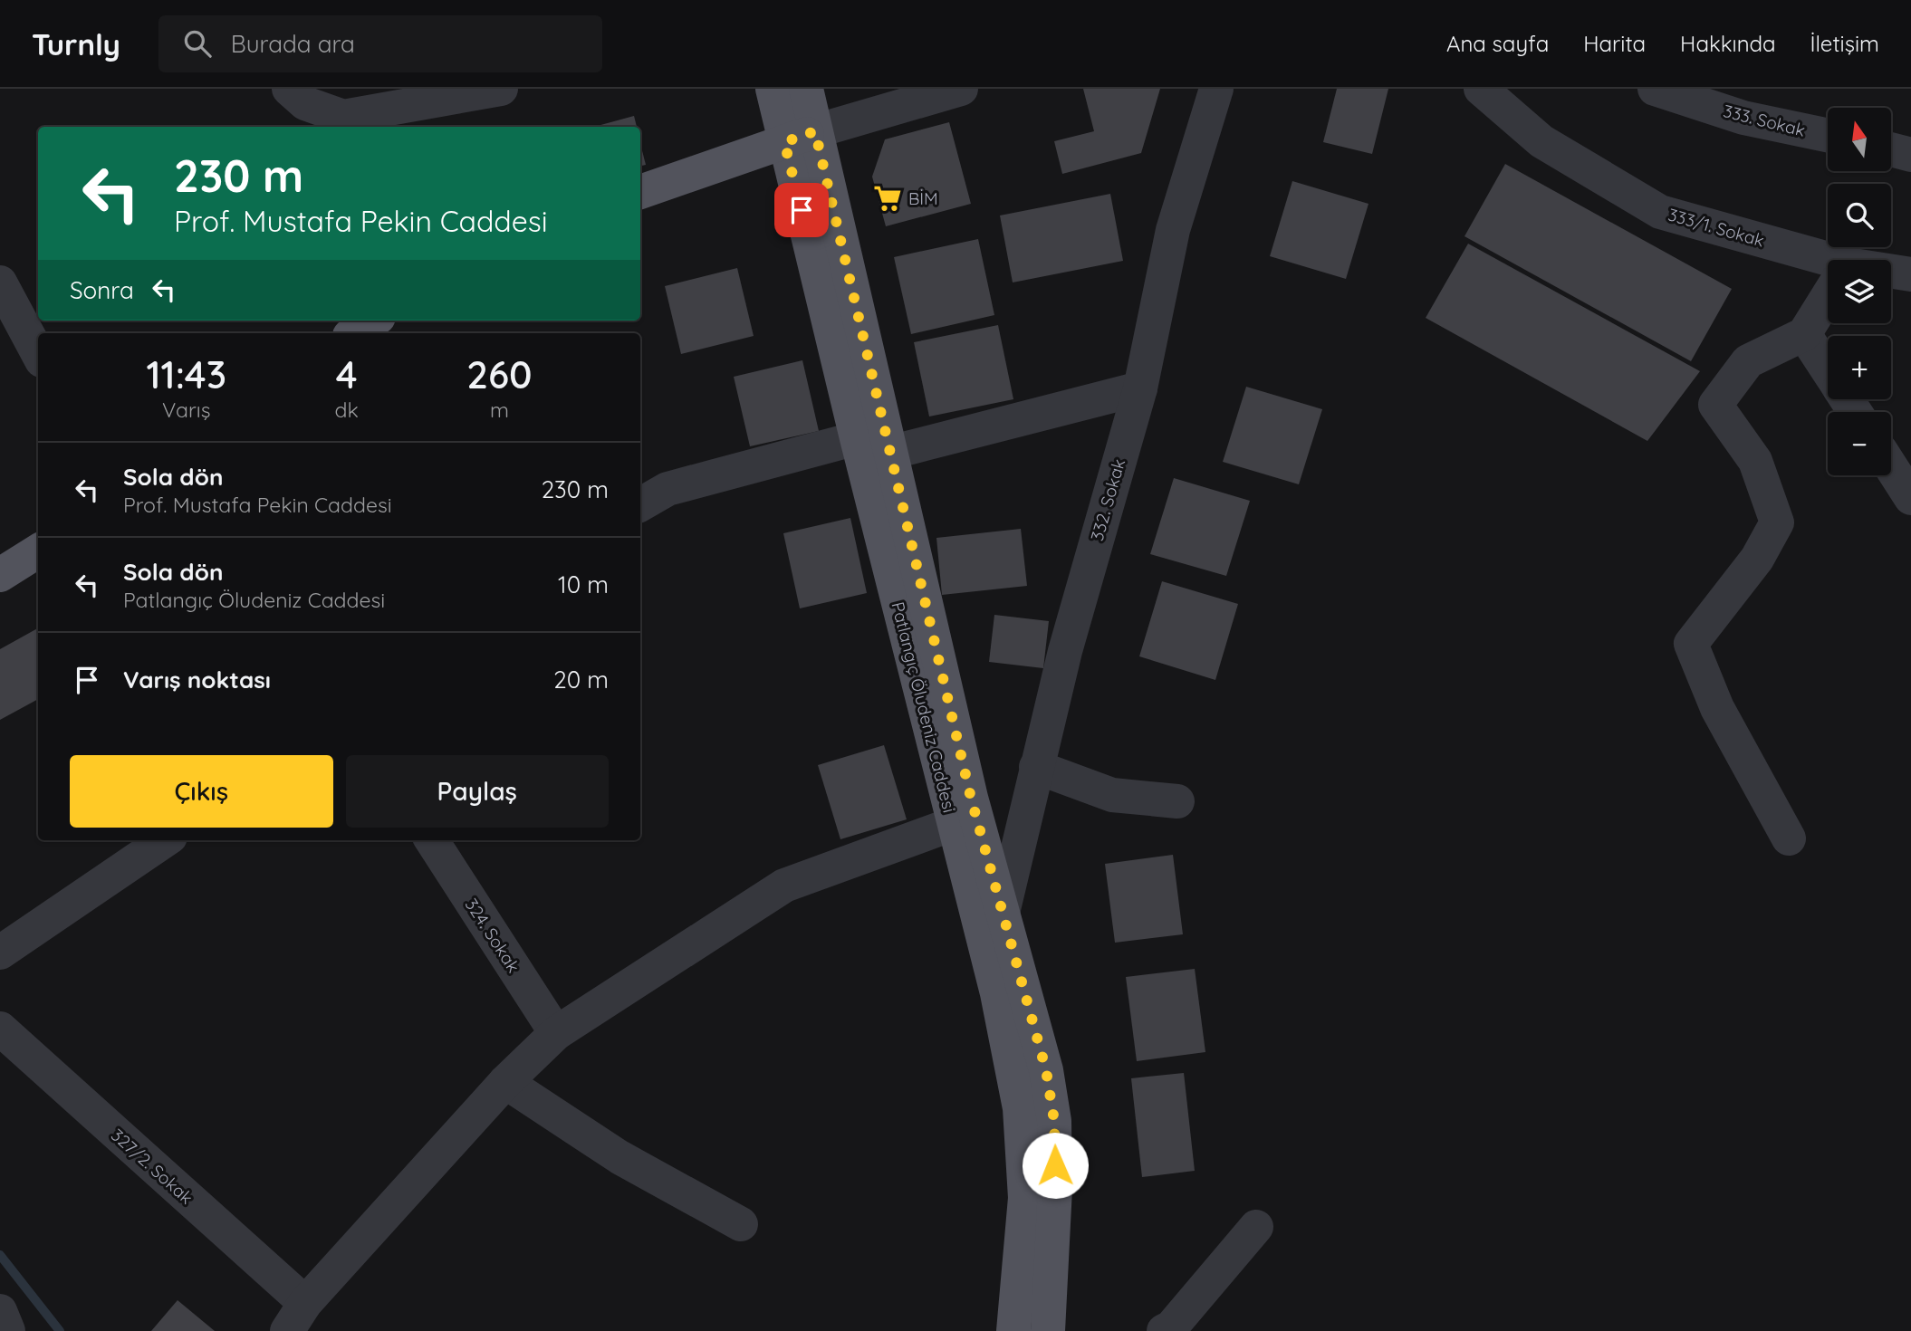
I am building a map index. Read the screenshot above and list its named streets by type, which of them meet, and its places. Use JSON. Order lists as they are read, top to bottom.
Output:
{
  "streets": {
    "main road": ["Patlangıç Öludeniz Caddesi"],
    "street": [
      "333. Sokak",
      "333/1. Sokak",
      "332. Sokak",
      "324. Sokak",
      "327/2. Sokak"
    ]
  },
  "crossings": [
    ["332. Sokak", "Patlangıç Öludeniz Caddesi"]
  ],
  "places": {
    "supermarket": ["BİM"]
  },
  "north": "top",
  "page": {
    "header": "Turnly",
    "search": "Burada ara",
    "nav": [
      "Ana sayfa",
      "Harita",
      "Hakkında",
      "İletişim"
    ],
    "map_buttons": ["+", "−"],
    "turn": ["230 m", "Prof. Mustafa Pekin Caddesi"],
    "then": "Sonra",
    "eta": [
      "11:43",
      "Varış",
      "4",
      "dk",
      "260",
      "m"
    ],
    "list": [
      {
        "name": "Sola dön",
        "note": "Prof. Mustafa Pekin Caddesi",
        "value": "230 m"
      },
      {
        "name": "Sola dön",
        "note": "Patlangıç Öludeniz Caddesi",
        "value": "10 m"
      },
      {
        "name": "Varış noktası",
        "value": "20 m"
      }
    ],
    "buttons": ["Çıkış", "Paylaş"]
  }
}
